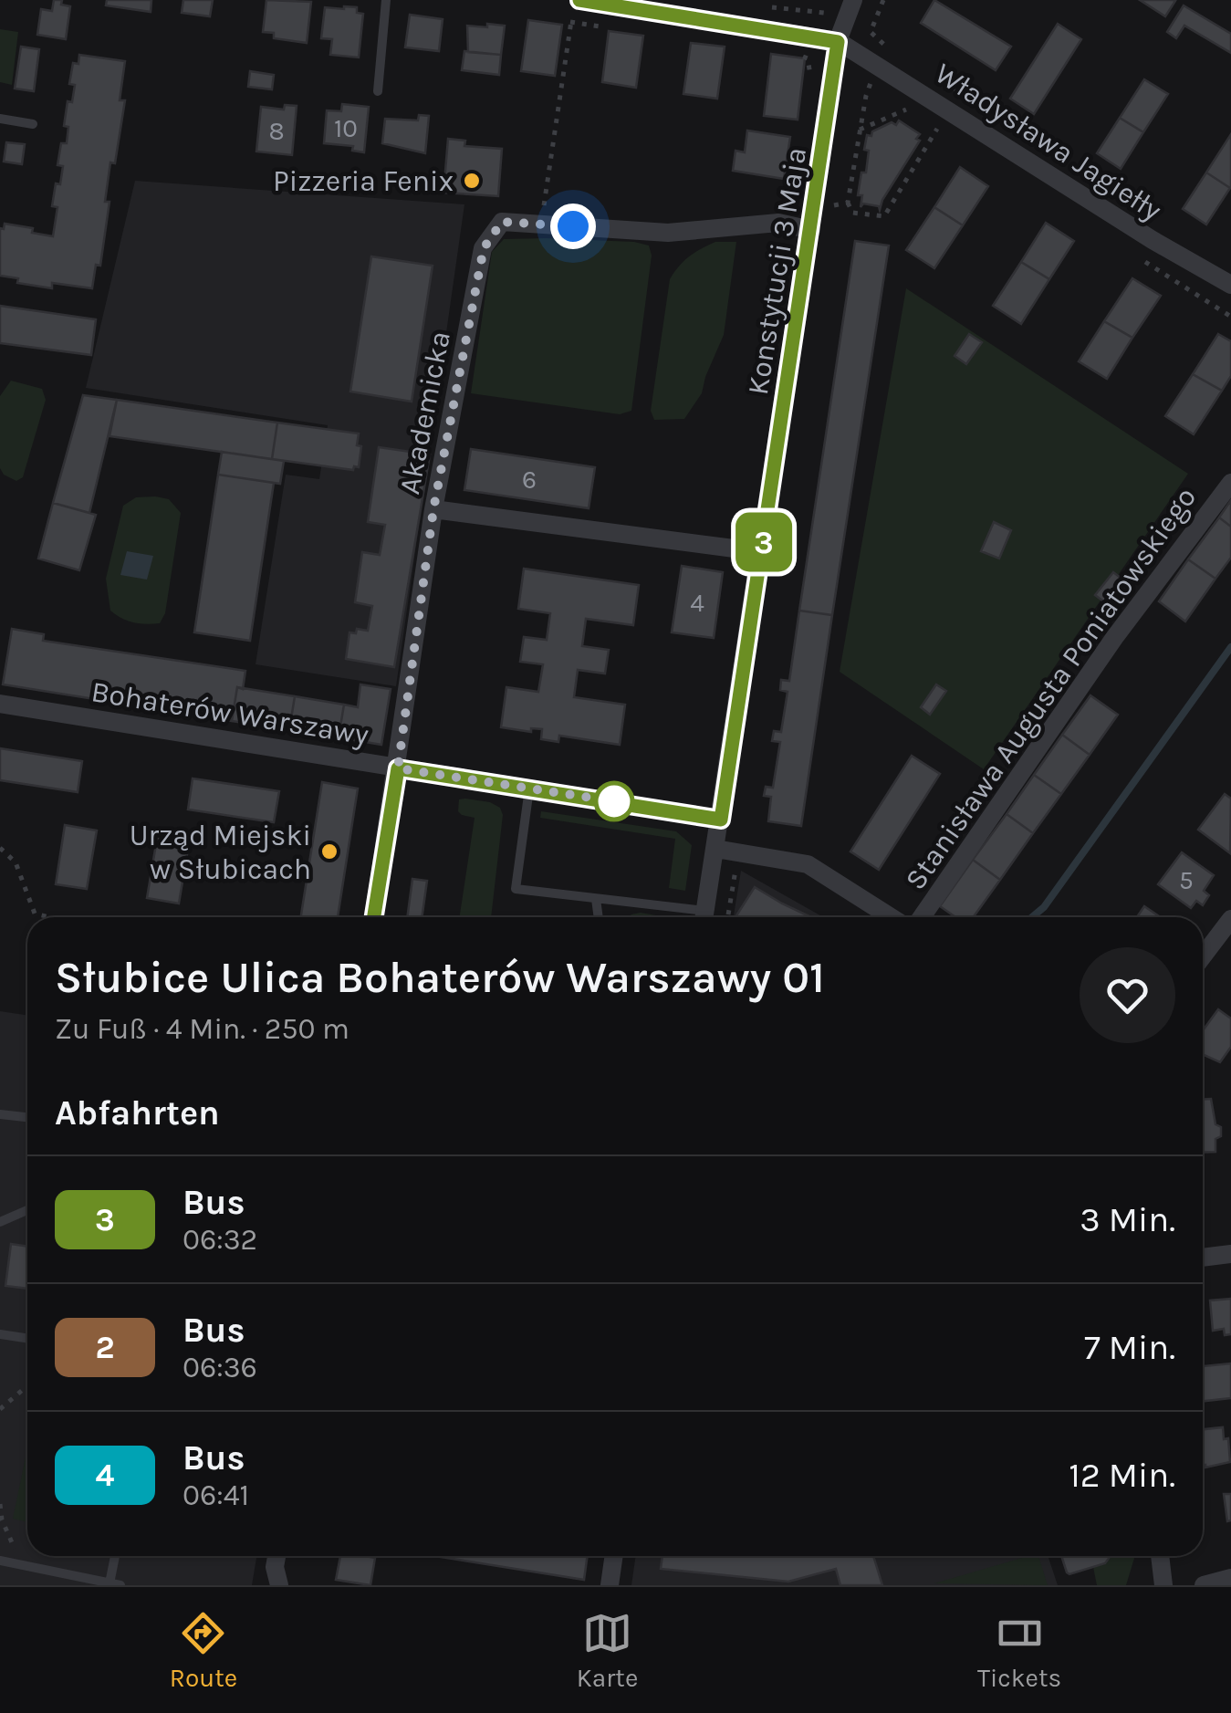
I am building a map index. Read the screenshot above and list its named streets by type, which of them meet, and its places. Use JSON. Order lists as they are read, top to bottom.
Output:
{
  "streets": {
    "street": [
      "Władysława Jagiełły",
      "Konstytucji 3 Maja",
      "Akademicka",
      "Stanisława Augusta Poniatowskiego",
      "Bohaterów Warszawy"
    ]
  },
  "crossings": [
    ["Władysława Jagiełły", "Konstytucji 3 Maja"],
    ["Konstytucji 3 Maja", "Akademicka"],
    ["Konstytucji 3 Maja", "Bohaterów Warszawy"],
    ["Akademicka", "Bohaterów Warszawy"]
  ],
  "places": ["Pizzeria Fenix", "Urząd Miejski w Słubicach"],
  "lines": ["bus line 3"],
  "house_numbers": [
    "10",
    "8",
    "6",
    "4",
    "5"
  ],
  "page": {
    "on_map": "3",
    "heading": [
      ["Słubice Ulica Bohaterów Warszawy 01", "Zu Fuß · 4 Min. · 250 m"],
      "Abfahrten"
    ],
    "list": [
      {
        "mark": "3",
        "name": "Bus",
        "note": "06:32",
        "value": "3 Min."
      },
      {
        "mark": "2",
        "name": "Bus",
        "note": "06:36",
        "value": "7 Min."
      },
      {
        "mark": "4",
        "name": "Bus",
        "note": "06:41",
        "value": "12 Min."
      }
    ],
    "tabs": ["Route", "Karte", "Tickets"]
  }
}
